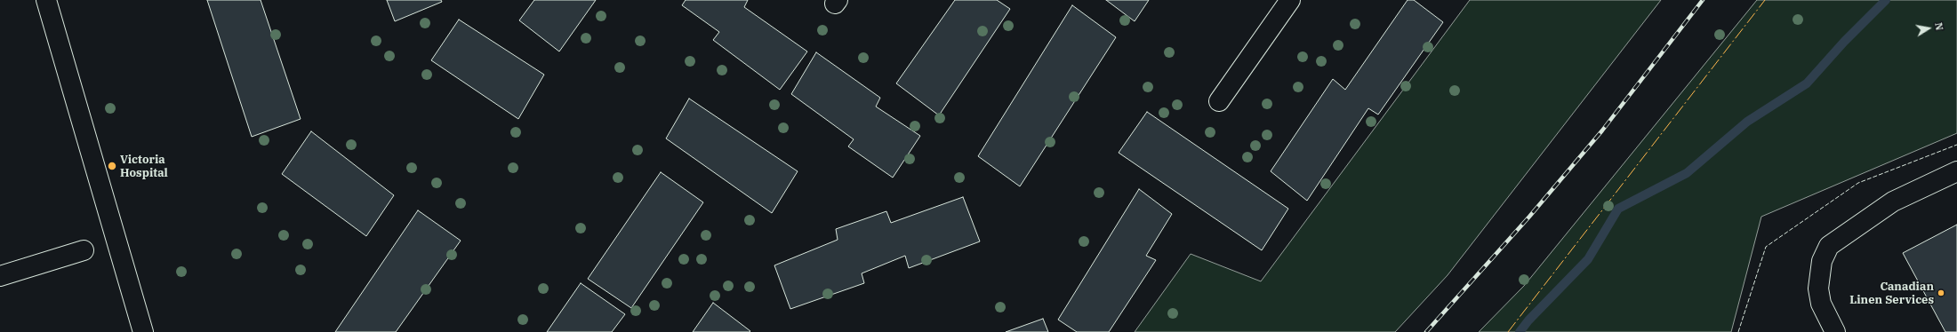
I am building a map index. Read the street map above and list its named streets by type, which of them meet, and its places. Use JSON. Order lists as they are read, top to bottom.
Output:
{
  "places": ["Victoria Hospital", "Canadian Linen Services"],
  "north": "right"
}
